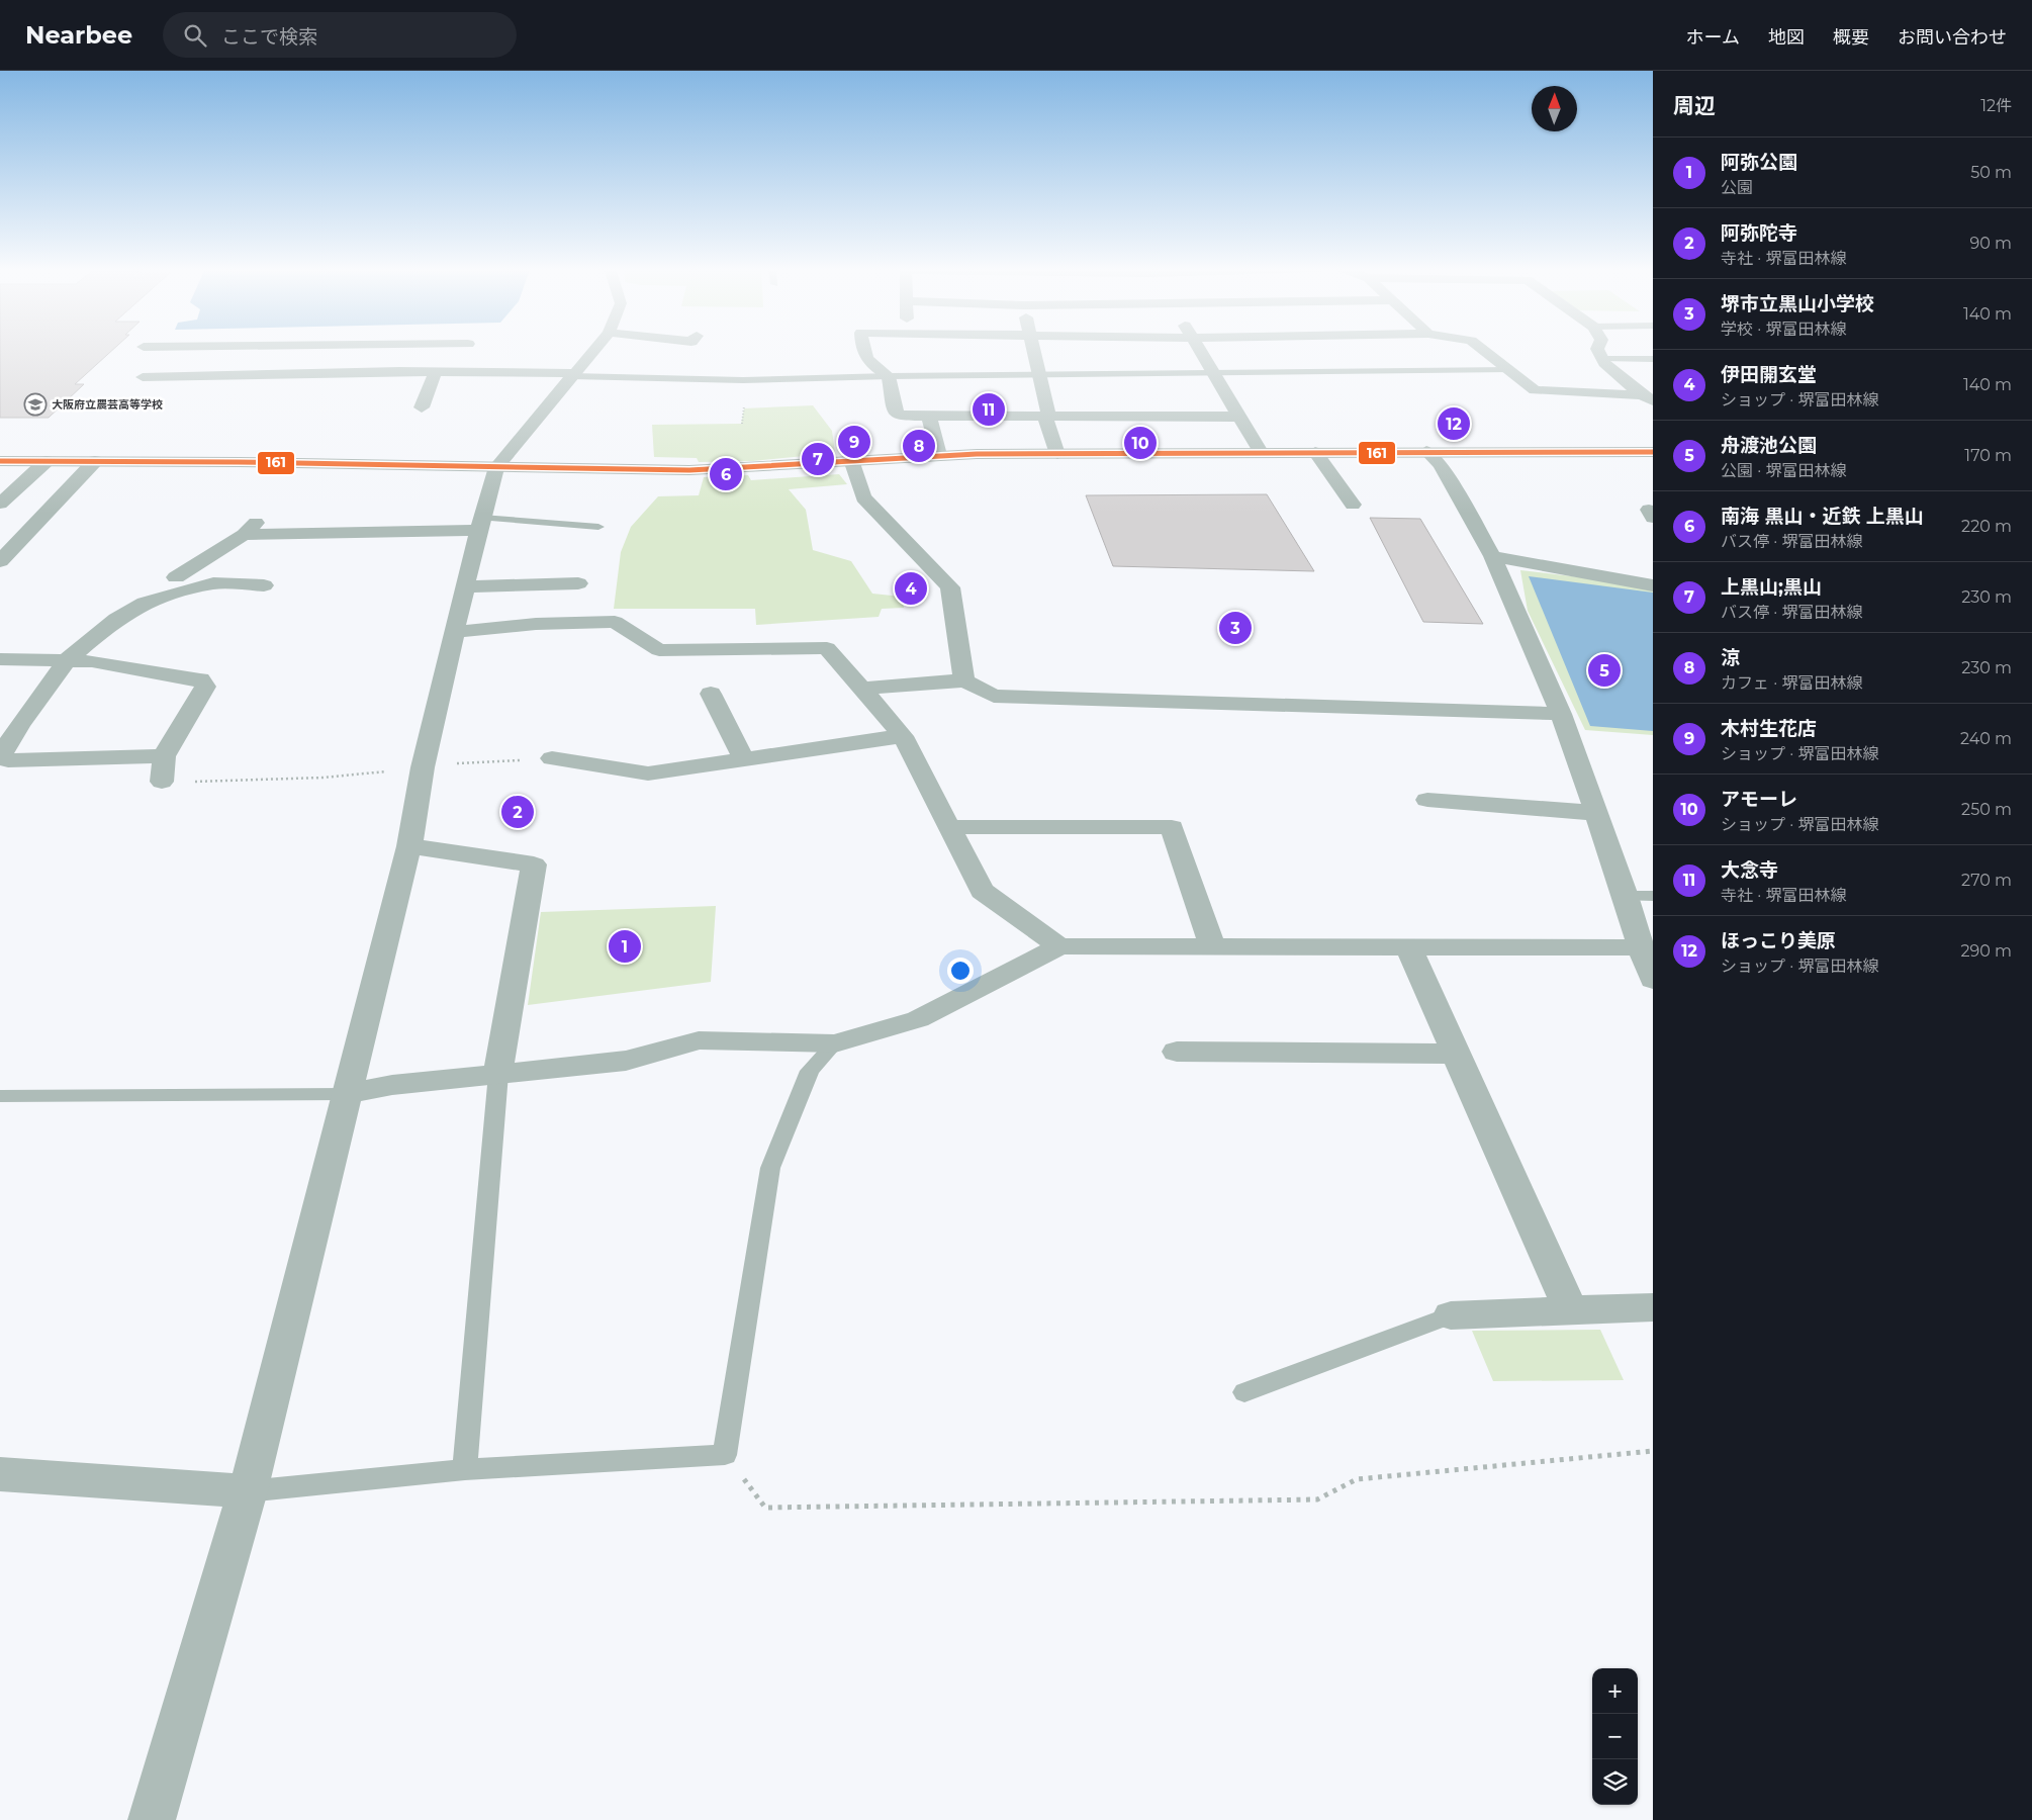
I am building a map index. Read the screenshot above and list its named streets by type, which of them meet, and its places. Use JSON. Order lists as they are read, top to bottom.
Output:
{
  "places": {
    "school or university": ["大阪府立農芸高等学校"]
  },
  "lines": ["transit line 161"],
  "north": "top",
  "page": {
    "header": "Nearbee",
    "search": "ここで検索",
    "nav": [
      "ホーム",
      "地図",
      "概要",
      "お問い合わせ"
    ],
    "heading": ["周辺", "12件"],
    "list": [
      {
        "mark": "1",
        "name": "阿弥公園",
        "note": "公園",
        "value": "50 m"
      },
      {
        "mark": "2",
        "name": "阿弥陀寺",
        "note": "寺社 · 堺富田林線",
        "value": "90 m"
      },
      {
        "mark": "3",
        "name": "堺市立黒山小学校",
        "note": "学校 · 堺富田林線",
        "value": "140 m"
      },
      {
        "mark": "4",
        "name": "伊田開玄堂",
        "note": "ショップ · 堺富田林線",
        "value": "140 m"
      },
      {
        "mark": "5",
        "name": "舟渡池公園",
        "note": "公園 · 堺富田林線",
        "value": "170 m"
      },
      {
        "mark": "6",
        "name": "南海 黒山・近鉄 上黒山",
        "note": "バス停 · 堺富田林線",
        "value": "220 m"
      },
      {
        "mark": "7",
        "name": "上黒山;黒山",
        "note": "バス停 · 堺富田林線",
        "value": "230 m"
      },
      {
        "mark": "8",
        "name": "涼",
        "note": "カフェ · 堺富田林線",
        "value": "230 m"
      },
      {
        "mark": "9",
        "name": "木村生花店",
        "note": "ショップ · 堺富田林線",
        "value": "240 m"
      },
      {
        "mark": "10",
        "name": "アモーレ",
        "note": "ショップ · 堺富田林線",
        "value": "250 m"
      },
      {
        "mark": "11",
        "name": "大念寺",
        "note": "寺社 · 堺富田林線",
        "value": "270 m"
      },
      {
        "mark": "12",
        "name": "ほっこり美原",
        "note": "ショップ · 堺富田林線",
        "value": "290 m"
      }
    ],
    "pins": [
      "11",
      "12",
      "9",
      "10",
      "8",
      "7",
      "6",
      "4",
      "3",
      "5",
      "2",
      "1"
    ],
    "map_buttons": ["+", "−"]
  }
}
